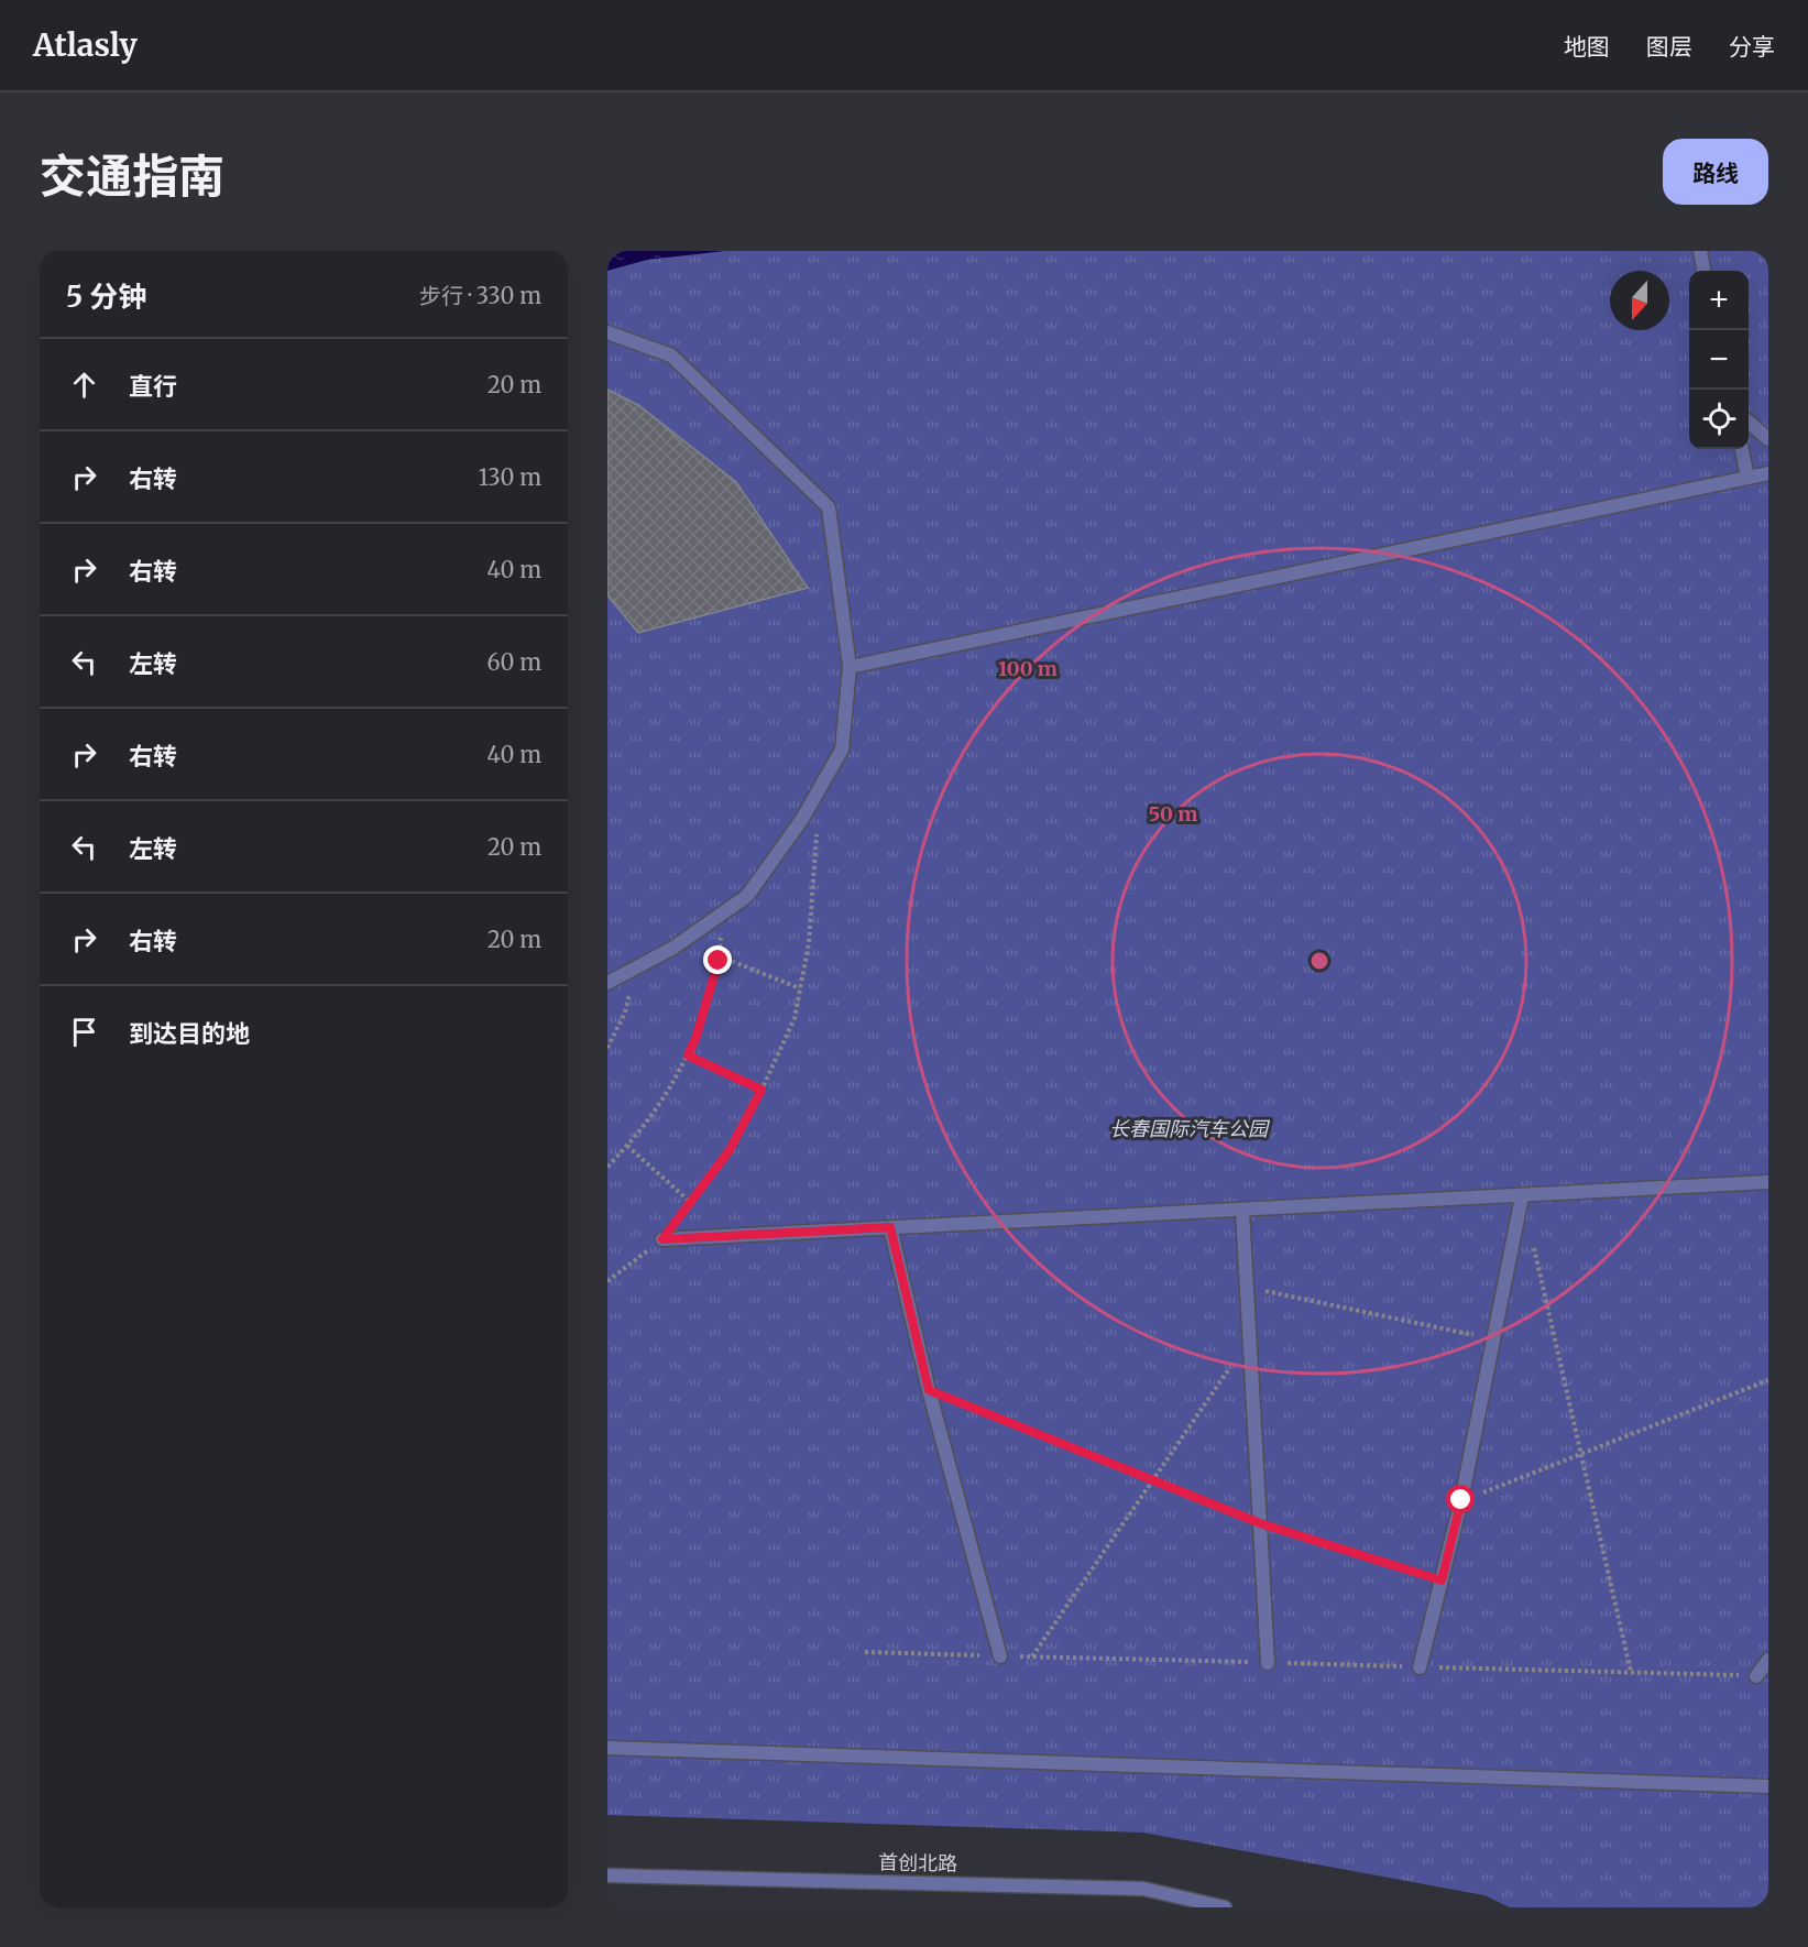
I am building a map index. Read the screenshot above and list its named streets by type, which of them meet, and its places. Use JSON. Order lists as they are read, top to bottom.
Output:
{
  "streets": {
    "street": ["首创北路"]
  },
  "parks": ["长春国际汽车公园"],
  "north": "bottom",
  "page": {
    "header": "Atlasly",
    "nav": ["地图", "图层", "分享"],
    "title": "交通指南",
    "buttons": "路线",
    "heading": ["5 分钟", "步行 · 330 m"],
    "map_buttons": ["+", "−"],
    "list": [
      ["直行", "20 m"],
      ["右转", "130 m"],
      ["右转", "40 m"],
      ["左转", "60 m"],
      ["右转", "40 m"],
      ["左转", "20 m"],
      ["右转", "20 m"],
      "到达目的地"
    ]
  },
  "rings": ["100 m", "50 m"]
}
